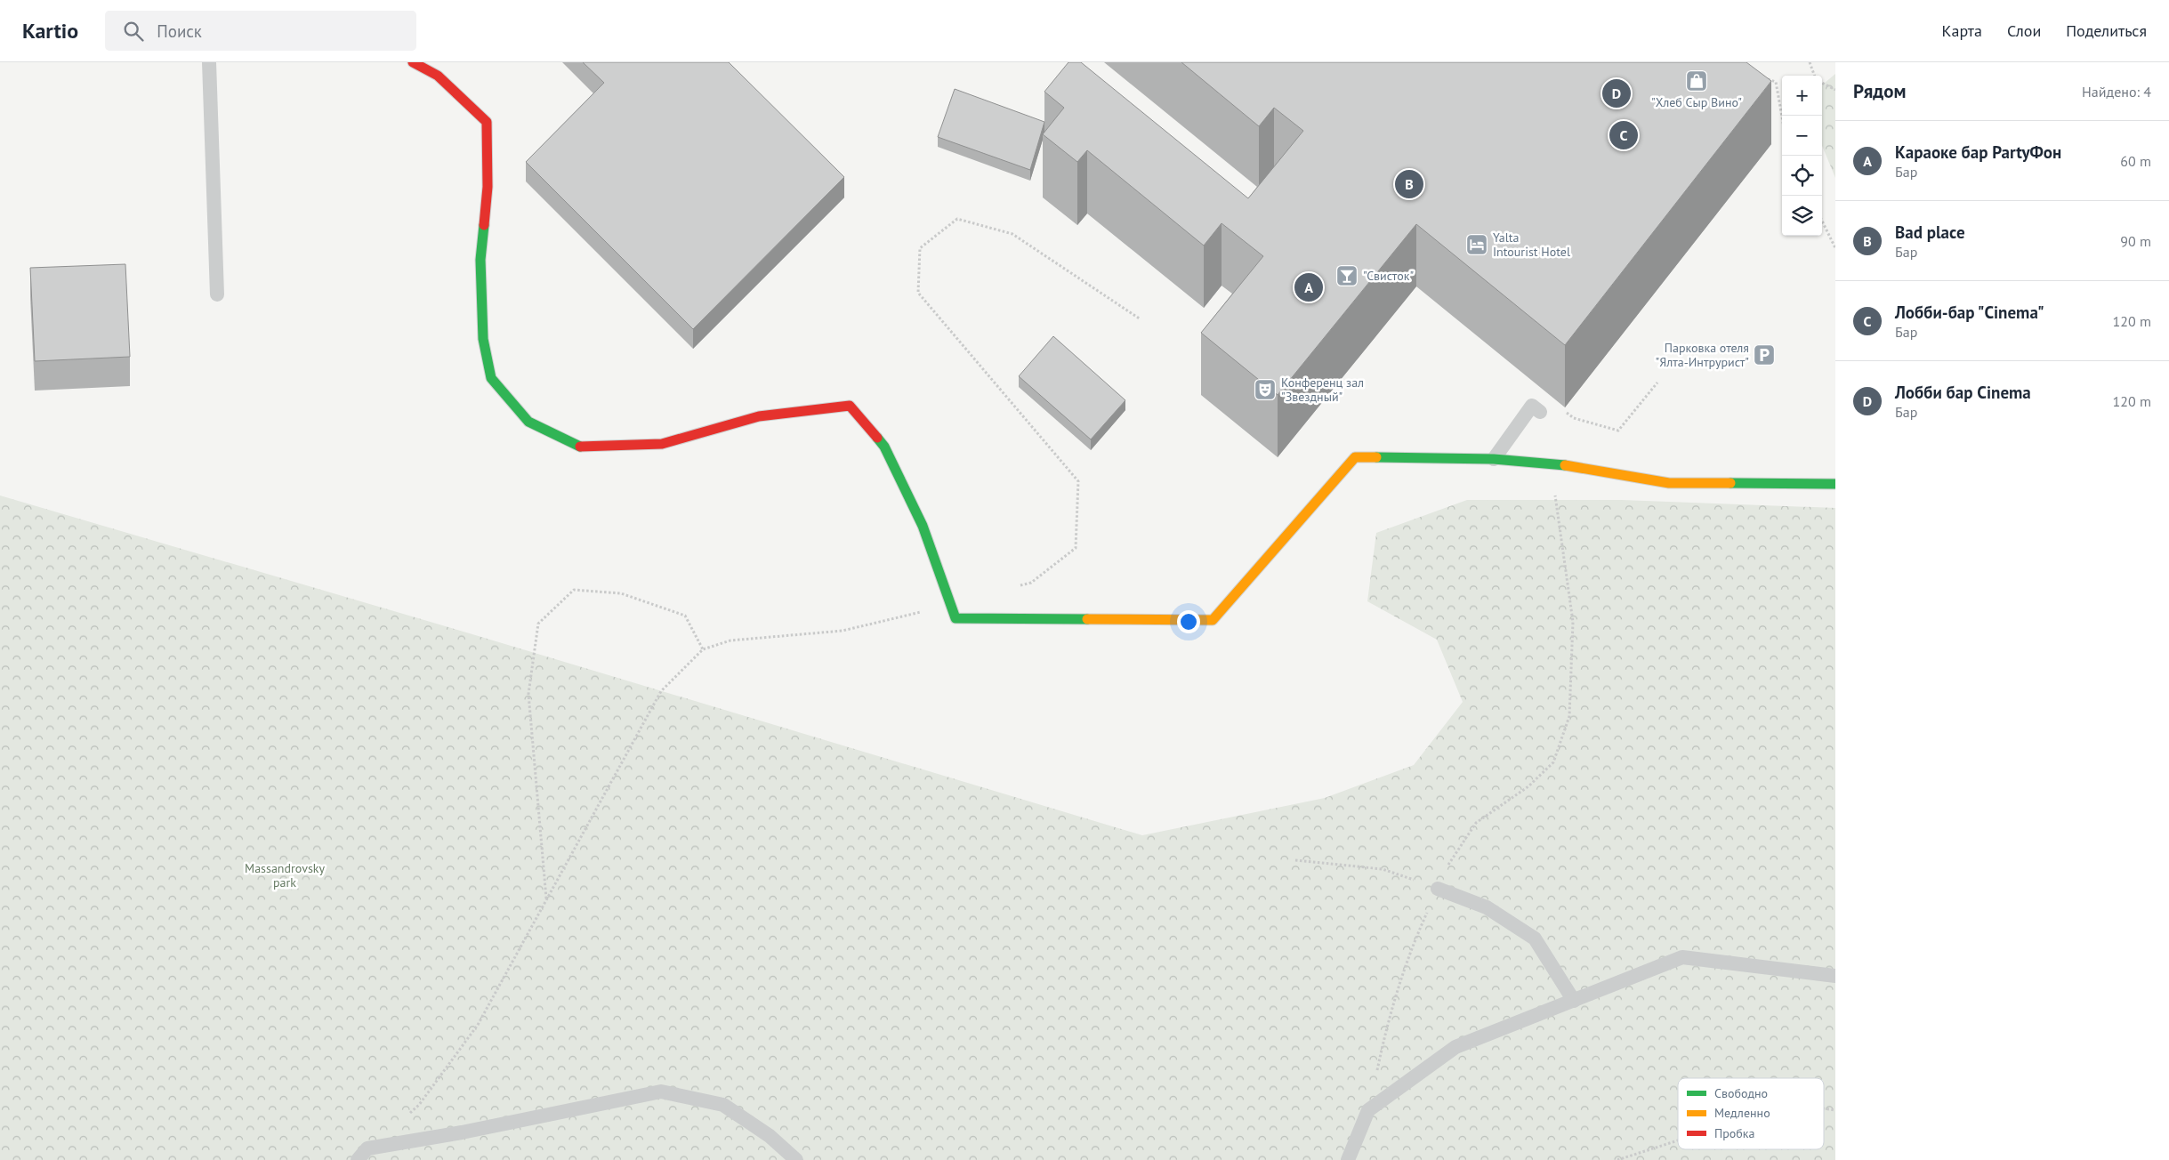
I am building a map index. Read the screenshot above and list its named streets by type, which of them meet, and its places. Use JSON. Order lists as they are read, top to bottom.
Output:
{
  "parks": ["Massandrovsky park"],
  "places": {
    "shop": ["\"Хлеб Сыр Вино\""],
    "hotel": ["Yalta Intourist Hotel"],
    "bar": ["\"Свисток\""],
    "parking": ["Парковка отеля \"Ялта-Интрурист\""],
    "theatre": ["Конференц зал \"Звездный\""]
  },
  "legend": ["Свободно", "Медленно", "Пробка"],
  "page": {
    "header": "Kartio",
    "search": "Поиск",
    "nav": ["Карта", "Слои", "Поделиться"],
    "heading": ["Рядом", "Найдено: 4"],
    "map_buttons": ["+", "−"],
    "pins": [
      "D",
      "C",
      "B",
      "A"
    ],
    "list": [
      {
        "mark": "A",
        "name": "Караоке бар PartyФон",
        "note": "Бар",
        "value": "60 m"
      },
      {
        "mark": "B",
        "name": "Bad place",
        "note": "Бар",
        "value": "90 m"
      },
      {
        "mark": "C",
        "name": "Лобби-бар \"Cinema\"",
        "note": "Бар",
        "value": "120 m"
      },
      {
        "mark": "D",
        "name": "Лобби бар Cinema",
        "note": "Бар",
        "value": "120 m"
      }
    ]
  }
}
